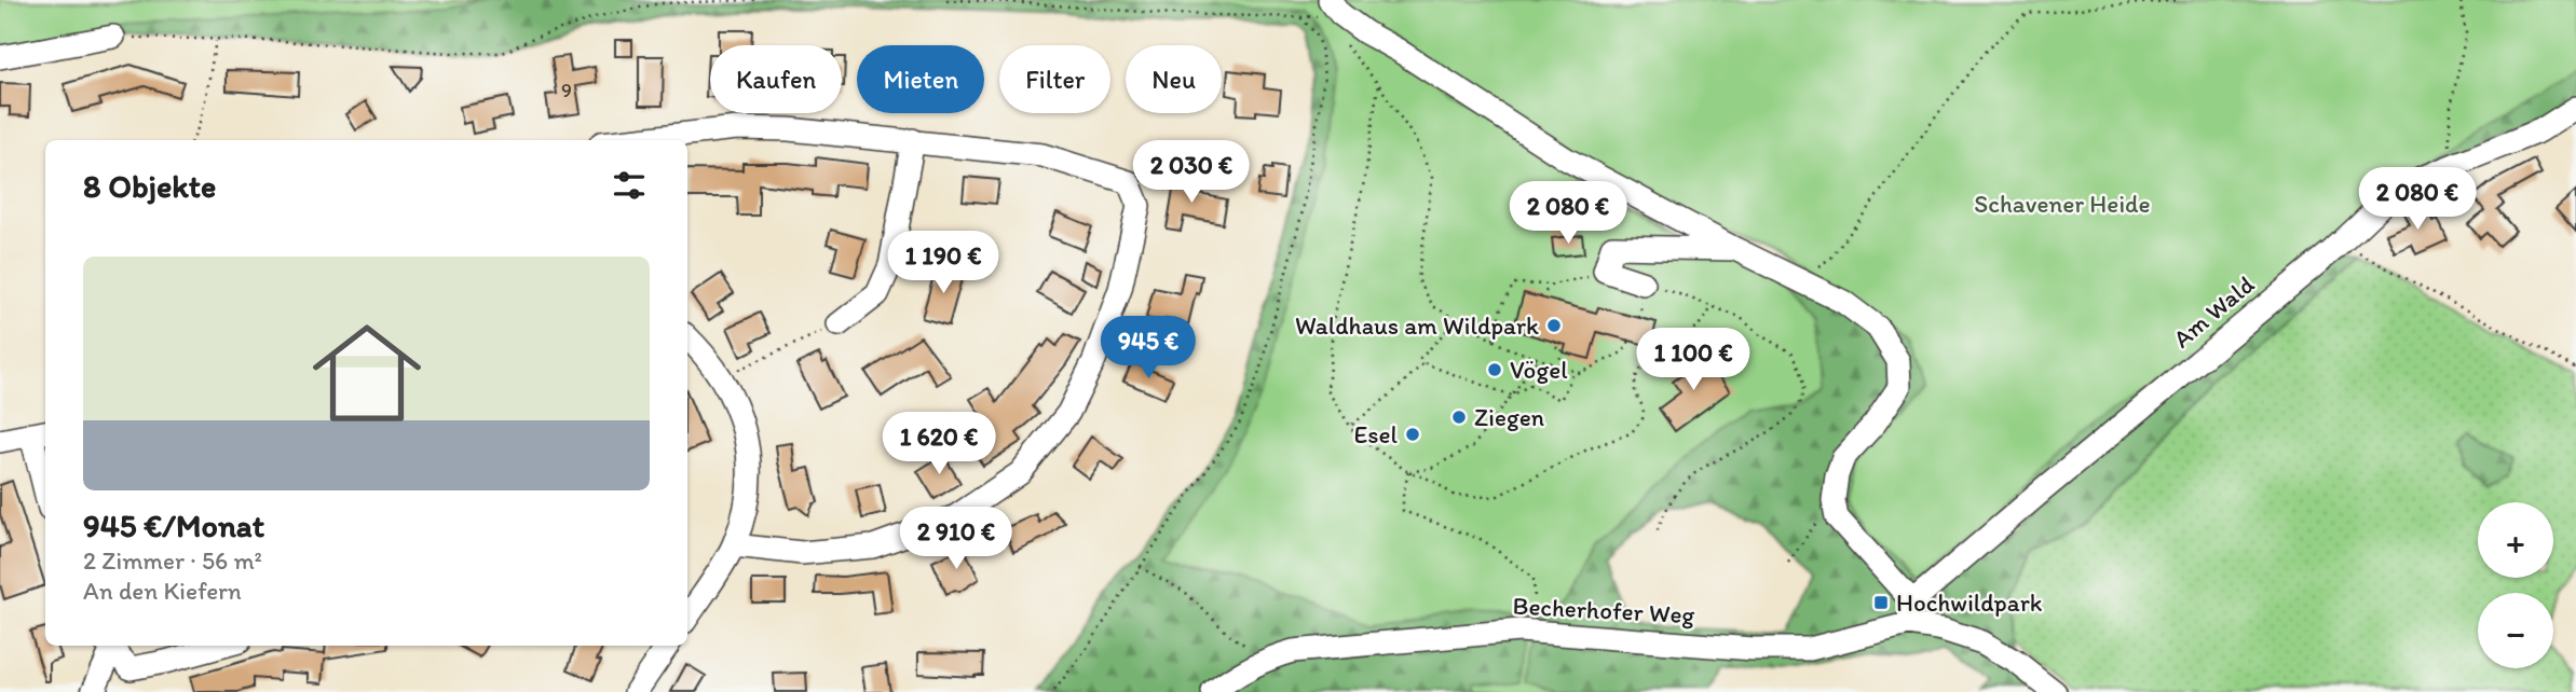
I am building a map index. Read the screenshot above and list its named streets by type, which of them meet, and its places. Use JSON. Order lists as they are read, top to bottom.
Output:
{
  "streets": {
    "street": ["Am Wald", "Becherhofer Weg"]
  },
  "parks": ["Schavener Heide"],
  "places": {
    "other": [
      "Waldhaus am Wildpark",
      "Vögel",
      "Ziegen",
      "Esel"
    ],
    "transit": ["Hochwildpark"]
  },
  "house_numbers": ["9"],
  "page": {
    "chip": [
      "Kaufen",
      "Mieten",
      "Filter",
      "Neu"
    ],
    "price": [
      "2 030 €",
      "2 080 €",
      "2 080 €",
      "1 190 €",
      "945 €",
      "1 100 €",
      "1 620 €",
      "2 910 €"
    ],
    "heading": "8 Objekte",
    "list": [
      {
        "name": "945 €/Monat",
        "note": "2 Zimmer · 56 m² · An den Kiefern"
      }
    ],
    "map_buttons": ["+", "−"]
  }
}
